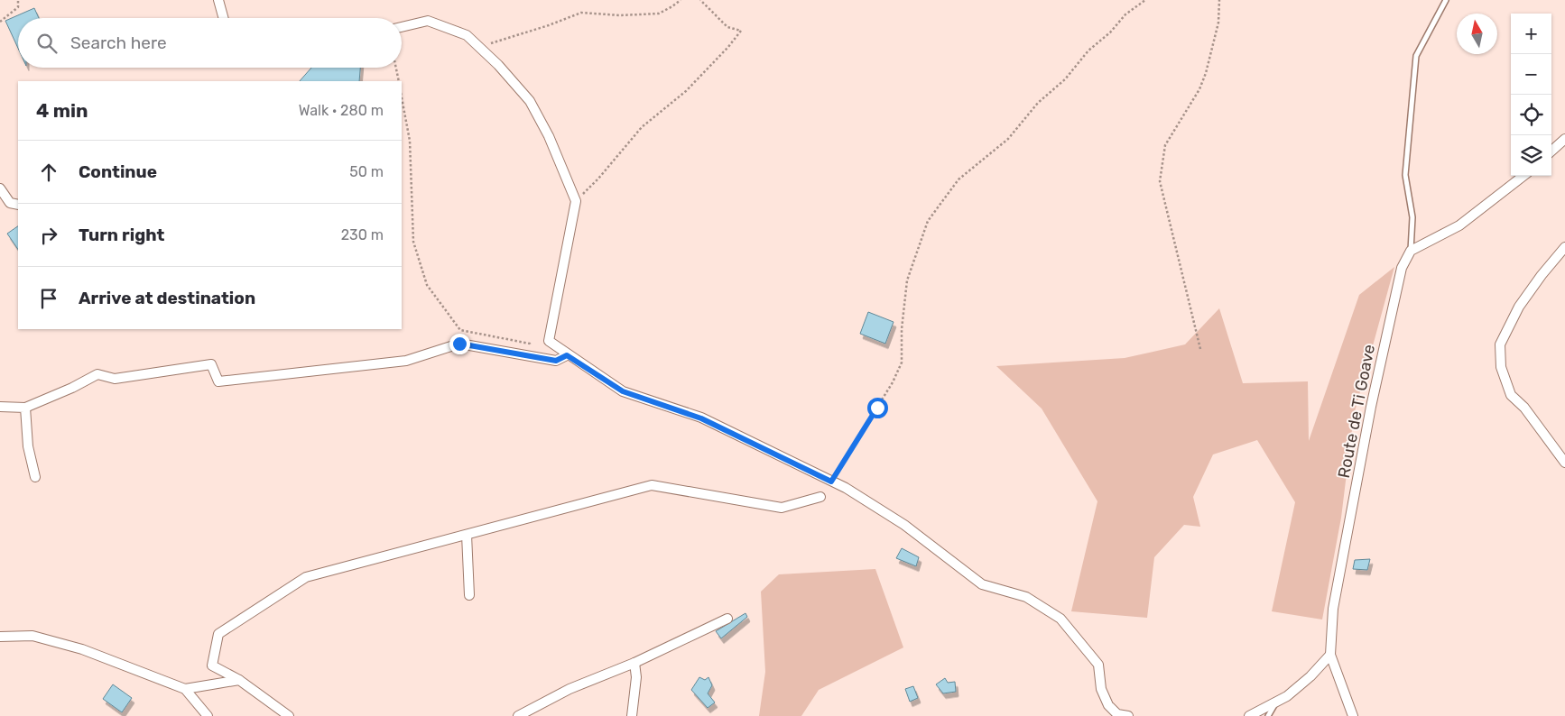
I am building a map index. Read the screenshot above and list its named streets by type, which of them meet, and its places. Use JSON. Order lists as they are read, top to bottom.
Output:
{
  "streets": {
    "street": ["Route de Ti Goave"]
  },
  "north": "top",
  "page": {
    "map_buttons": ["+", "−"],
    "search": "Search here",
    "heading": ["4 min", "Walk · 280 m"],
    "list": [
      ["Continue", "50 m"],
      ["Turn right", "230 m"],
      "Arrive at destination"
    ]
  }
}
